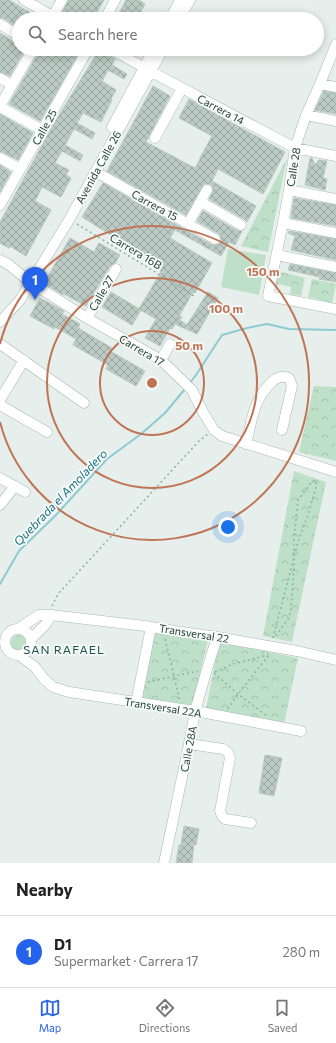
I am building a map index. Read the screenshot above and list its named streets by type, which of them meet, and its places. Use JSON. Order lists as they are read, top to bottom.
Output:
{
  "streets": {
    "street": [
      "Carrera 14",
      "Calle 25",
      "Avenida Calle 26",
      "Calle 28",
      "Carrera 15",
      "Calle 27",
      "Carrera 17",
      "Transversal 22",
      "Transversal 22A",
      "Calle 28A"
    ],
    "path": ["Carrera 16B"]
  },
  "crossings": [
    ["Carrera 14", "Avenida Calle 26"],
    ["Carrera 14", "Calle 28"],
    ["Avenida Calle 26", "Carrera 15"],
    ["Avenida Calle 26", "Carrera 16B"],
    ["Avenida Calle 26", "Carrera 17"],
    ["Calle 27", "Carrera 17"],
    ["Transversal 22", "Calle 28A"],
    ["Transversal 22A", "Calle 28A"]
  ],
  "districts": ["SAN RAFAEL"],
  "water": ["Quebrada el Amoladero"],
  "page": {
    "search": "Search here",
    "pins": "1",
    "heading": "Nearby",
    "list": [
      {
        "mark": "1",
        "name": "D1",
        "note": "Supermarket · Carrera 17",
        "value": "280 m"
      }
    ],
    "nav": ["Map", "Directions", "Saved"]
  },
  "rings": ["150 m", "100 m", "50 m"]
}
